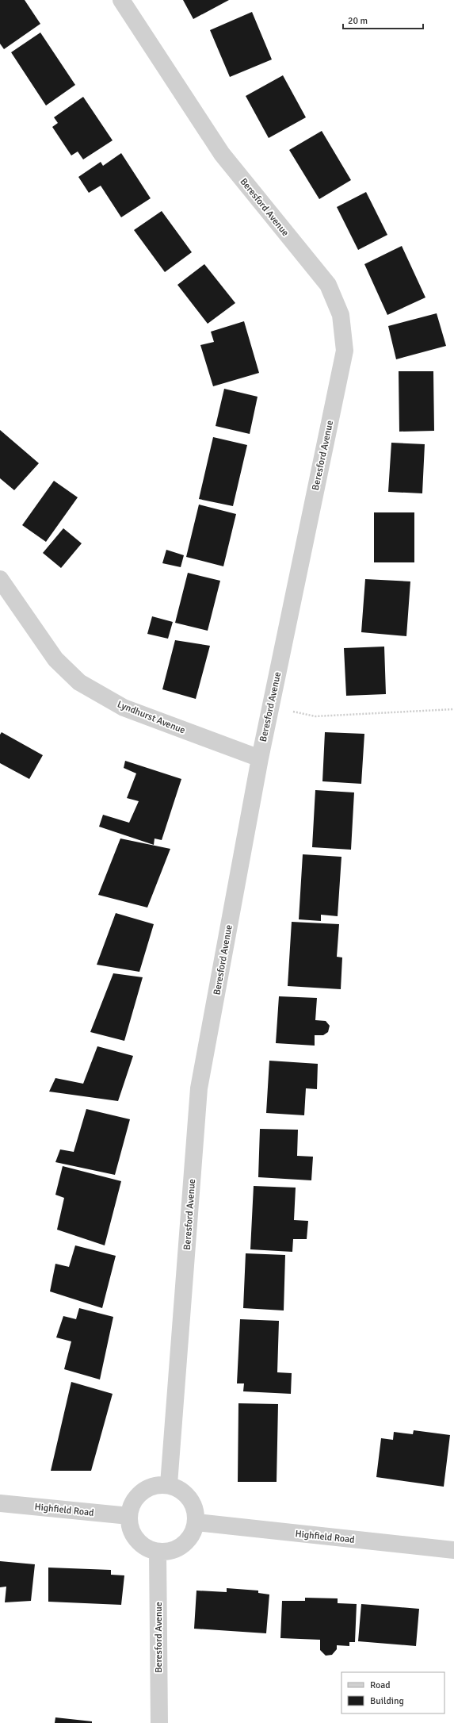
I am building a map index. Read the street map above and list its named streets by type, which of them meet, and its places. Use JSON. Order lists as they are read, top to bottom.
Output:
{
  "streets": {
    "street": ["Beresford Avenue", "Lyndhurst Avenue", "Highfield Road"]
  },
  "crossings": [
    ["Beresford Avenue", "Lyndhurst Avenue"],
    ["Beresford Avenue", "Highfield Road"]
  ],
  "legend": ["Road", "Building"],
  "scale_bar": "20 m"
}
